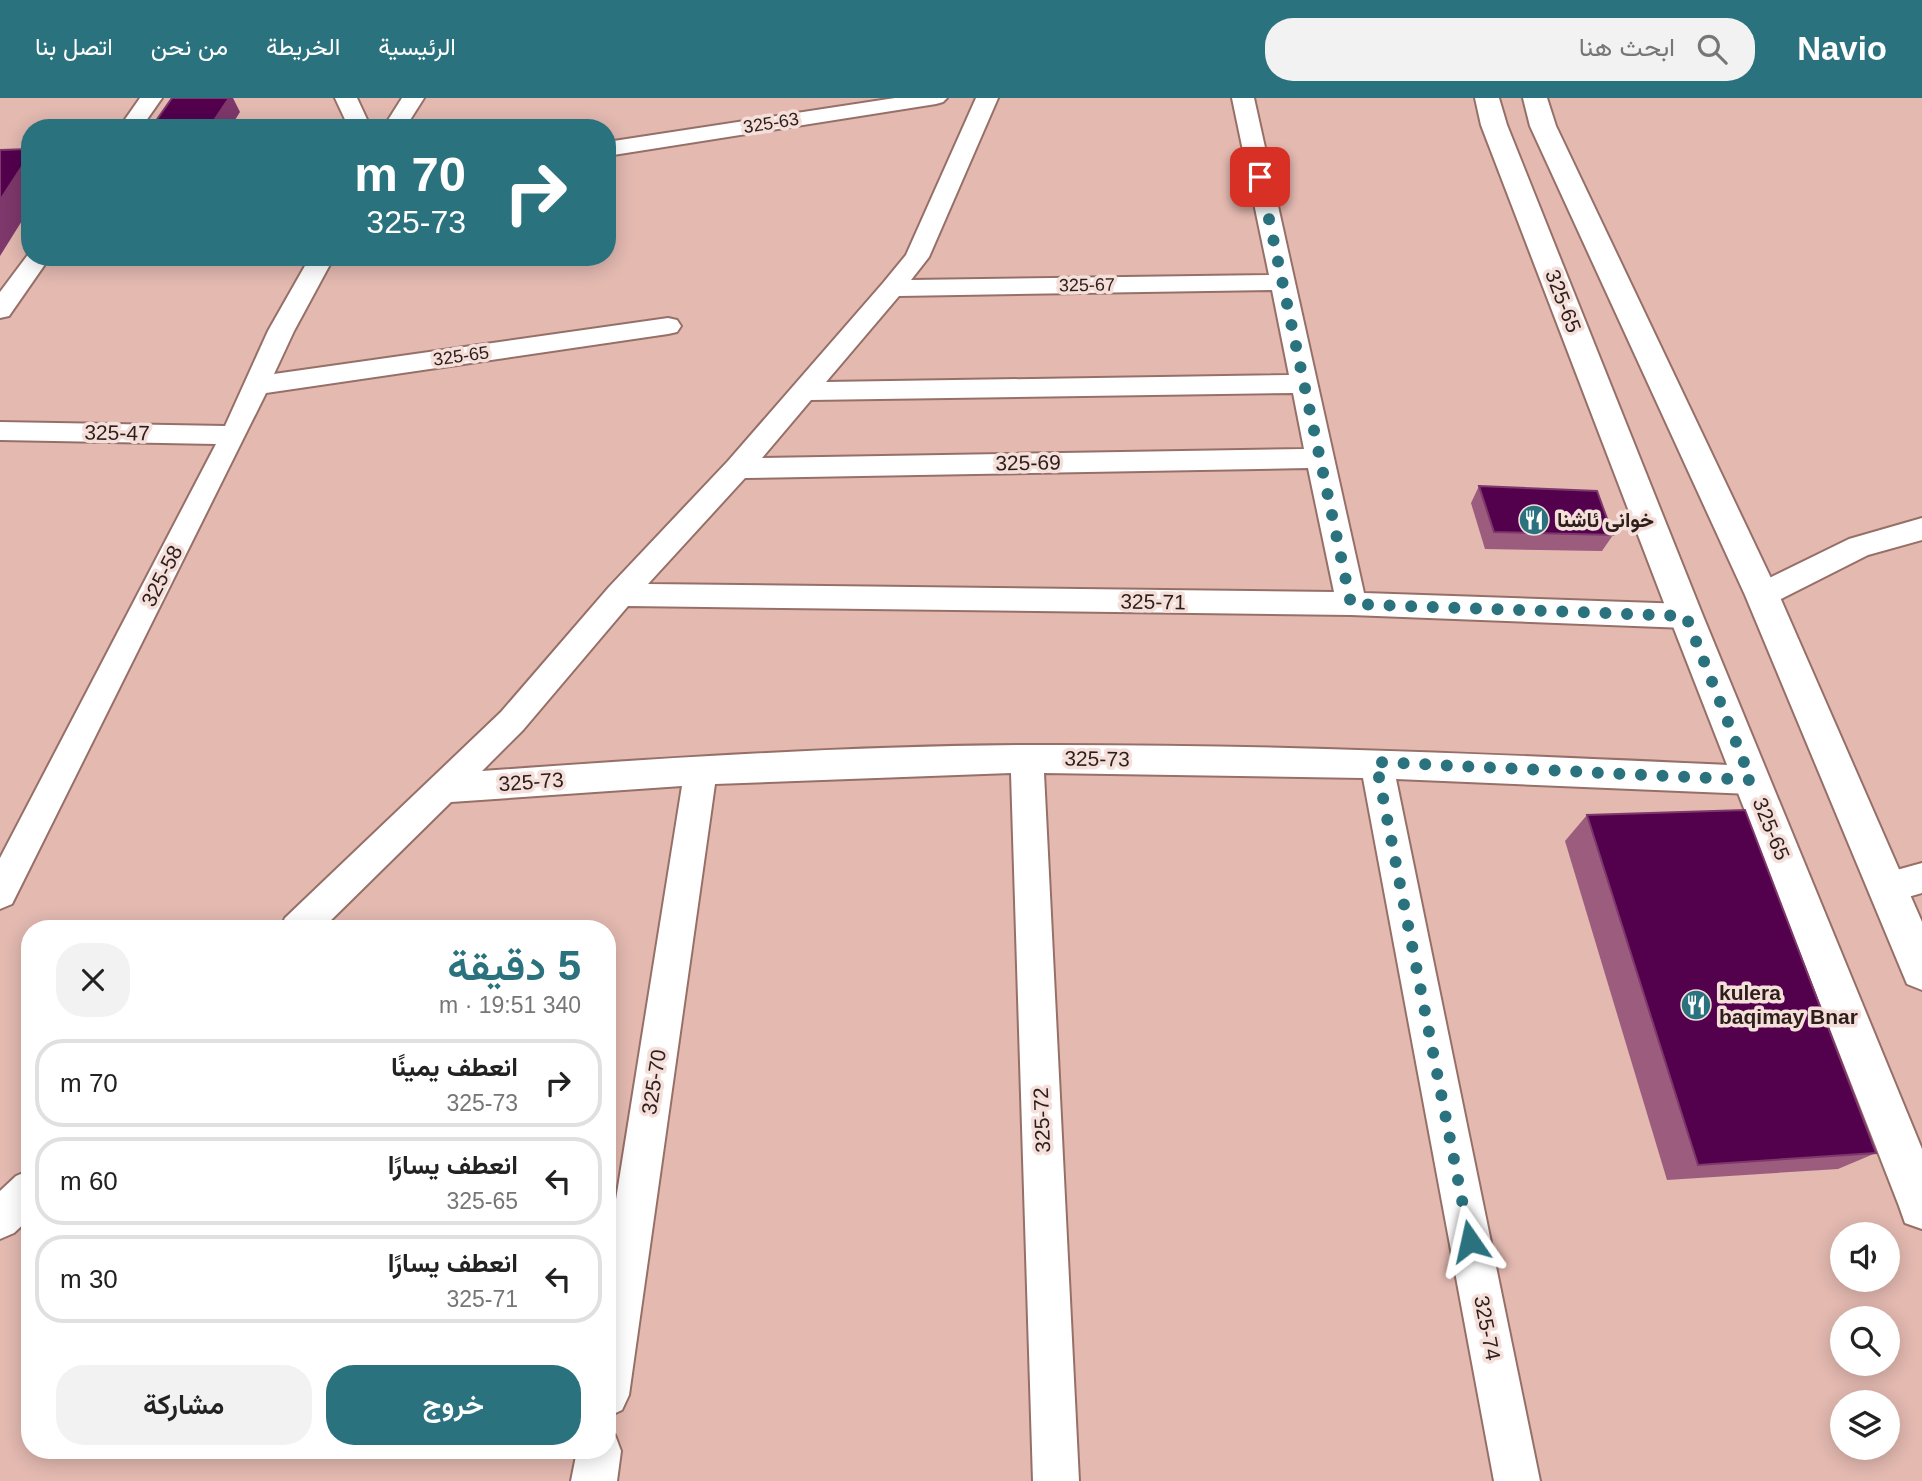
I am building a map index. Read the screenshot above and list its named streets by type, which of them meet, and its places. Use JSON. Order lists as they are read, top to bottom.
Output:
{
  "streets": {
    "street": [
      "325-63",
      "325-67",
      "325-65",
      "325-47",
      "325-69",
      "325-58",
      "325-71",
      "325-73",
      "325-70",
      "325-72",
      "325-74"
    ]
  },
  "crossings": [
    ["325-65", "325-58"],
    ["325-65", "325-71"],
    ["325-65", "325-73"],
    ["325-47", "325-58"],
    ["325-73", "325-70"],
    ["325-73", "325-72"],
    ["325-73", "325-74"]
  ],
  "places": {
    "restaurant": ["خوانى ئاشنا", "kulera baqimay Bnar"]
  },
  "page": {
    "header": "Navio",
    "search": "ابحث هنا",
    "nav": [
      "الرئيسية",
      "الخريطة",
      "من نحن",
      "اتصل بنا"
    ],
    "turn": ["70 m", "325-73"],
    "heading": ["5 دقيقة", "340 m · 19:51"],
    "list": [
      {
        "name": "انعطف يمينًا",
        "note": "325-73",
        "value": "70 m"
      },
      {
        "name": "انعطف يسارًا",
        "note": "325-65",
        "value": "60 m"
      },
      {
        "name": "انعطف يسارًا",
        "note": "325-71",
        "value": "30 m"
      }
    ],
    "buttons": ["خروج", "مشاركة"]
  }
}
